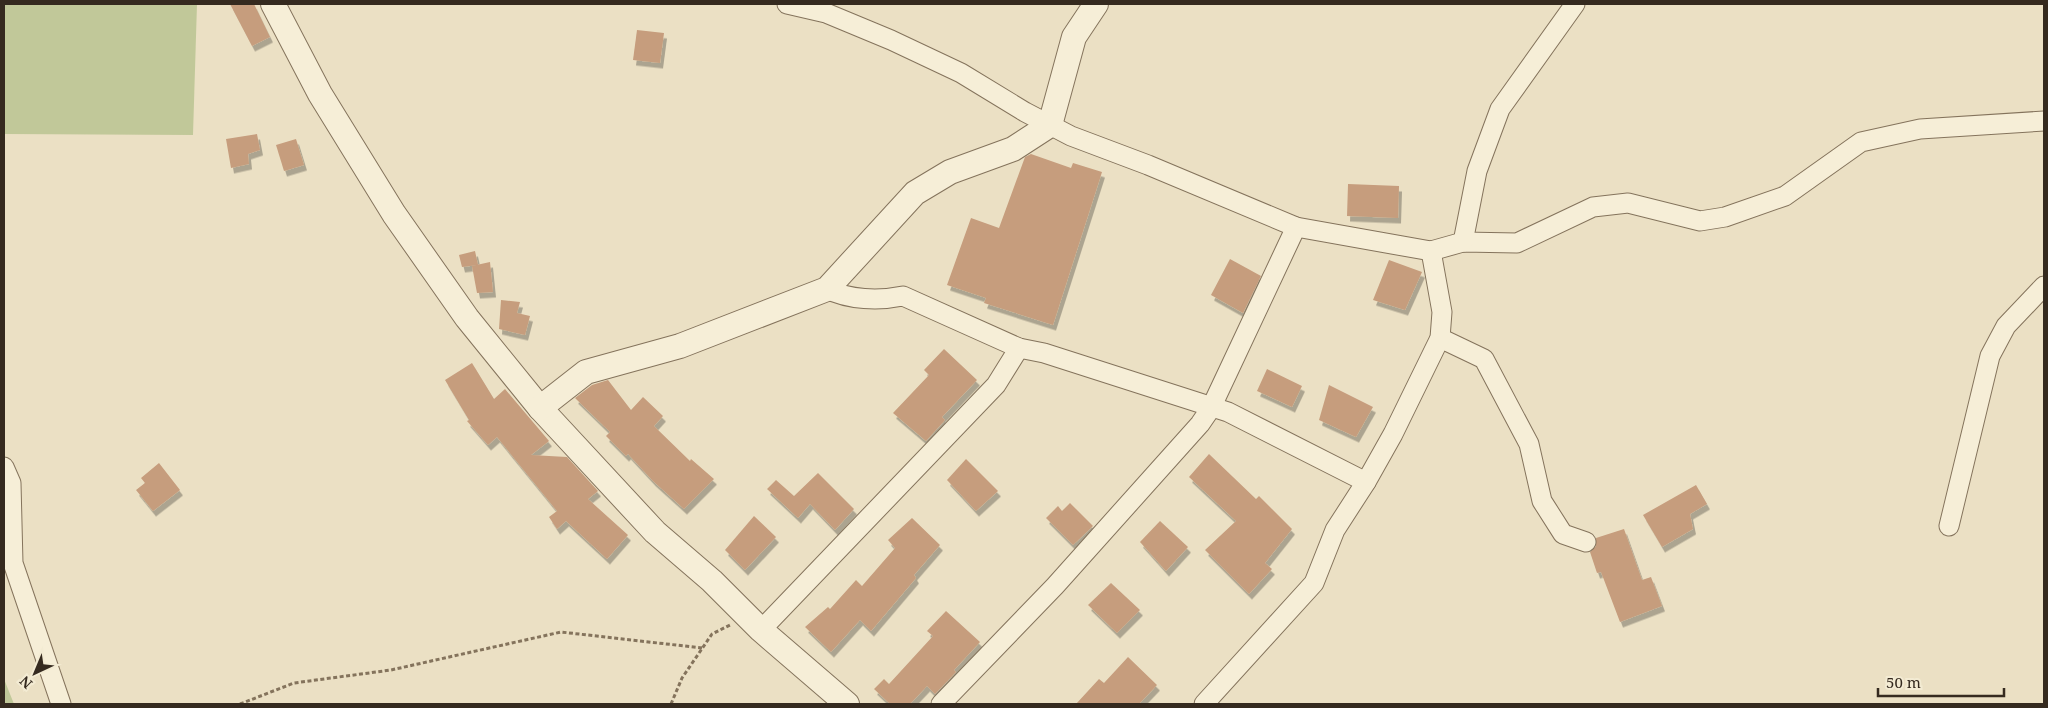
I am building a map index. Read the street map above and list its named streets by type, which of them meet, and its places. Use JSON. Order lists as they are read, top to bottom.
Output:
{
  "scale_bar": "50 m",
  "north": "bottom left"
}
